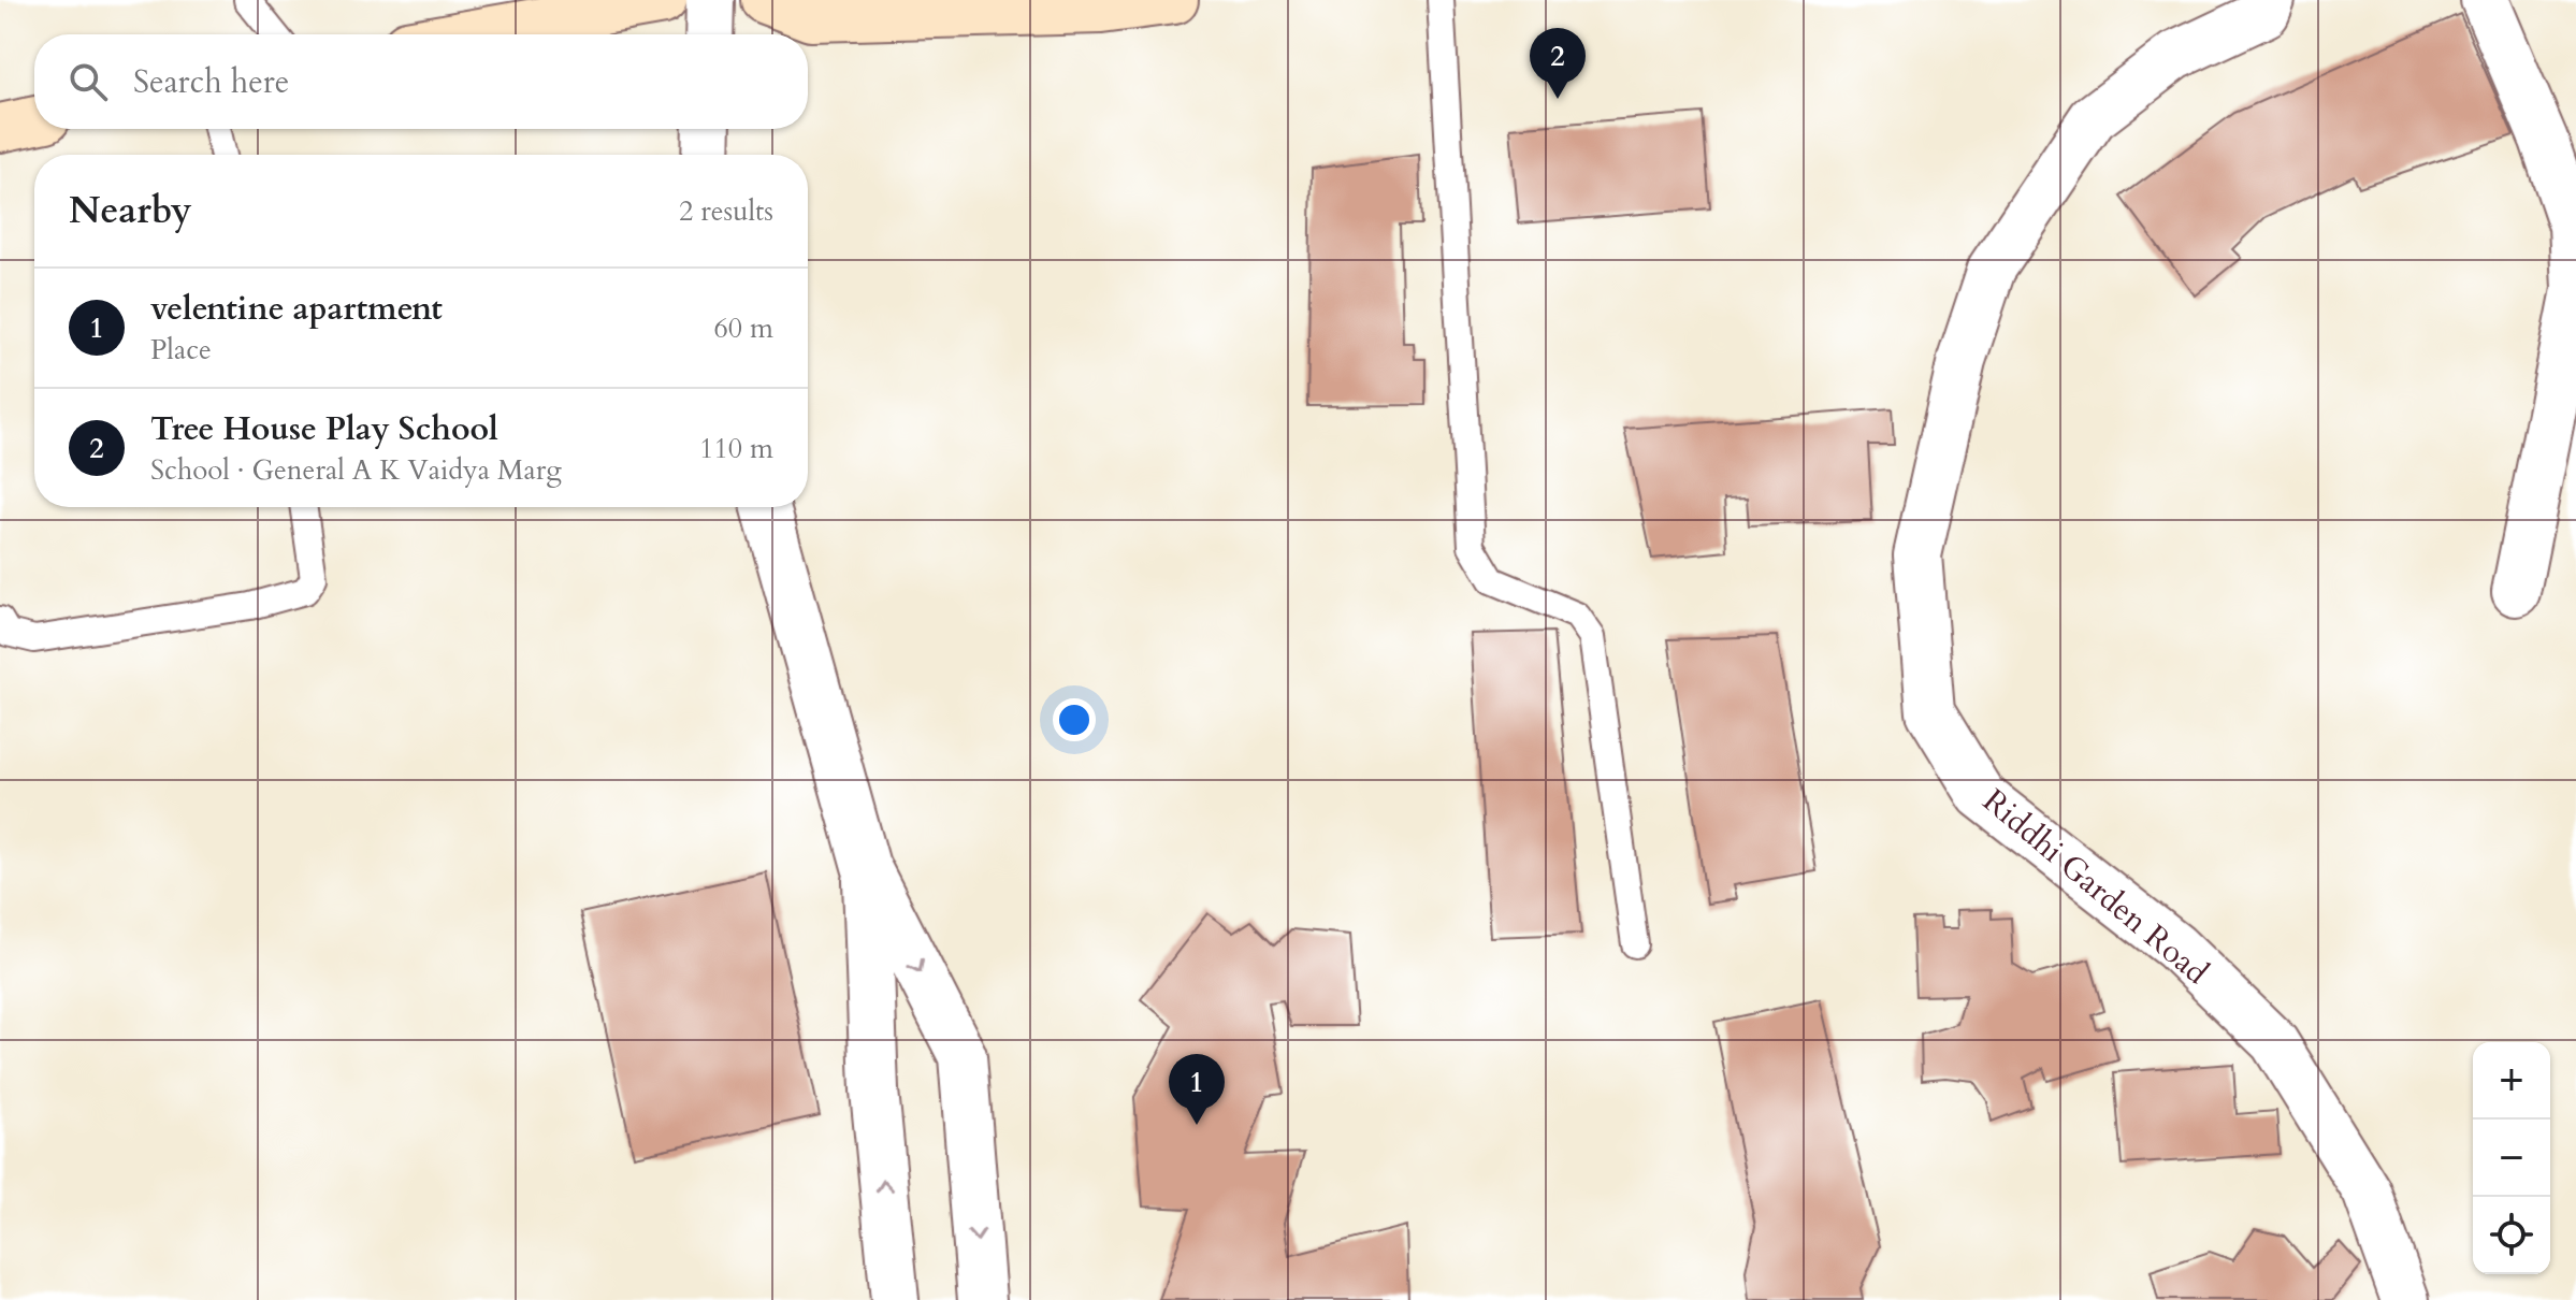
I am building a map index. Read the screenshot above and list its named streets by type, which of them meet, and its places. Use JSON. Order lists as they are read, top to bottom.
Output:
{
  "streets": {
    "street": ["Riddhi Garden Road"]
  },
  "page": {
    "pins": ["2", "1"],
    "search": "Search here",
    "heading": ["Nearby", "2 results"],
    "list": [
      {
        "mark": "1",
        "name": "velentine apartment",
        "note": "Place",
        "value": "60 m"
      },
      {
        "mark": "2",
        "name": "Tree House Play School",
        "note": "School · General A K Vaidya Marg",
        "value": "110 m"
      }
    ],
    "map_buttons": ["+", "−"]
  }
}
